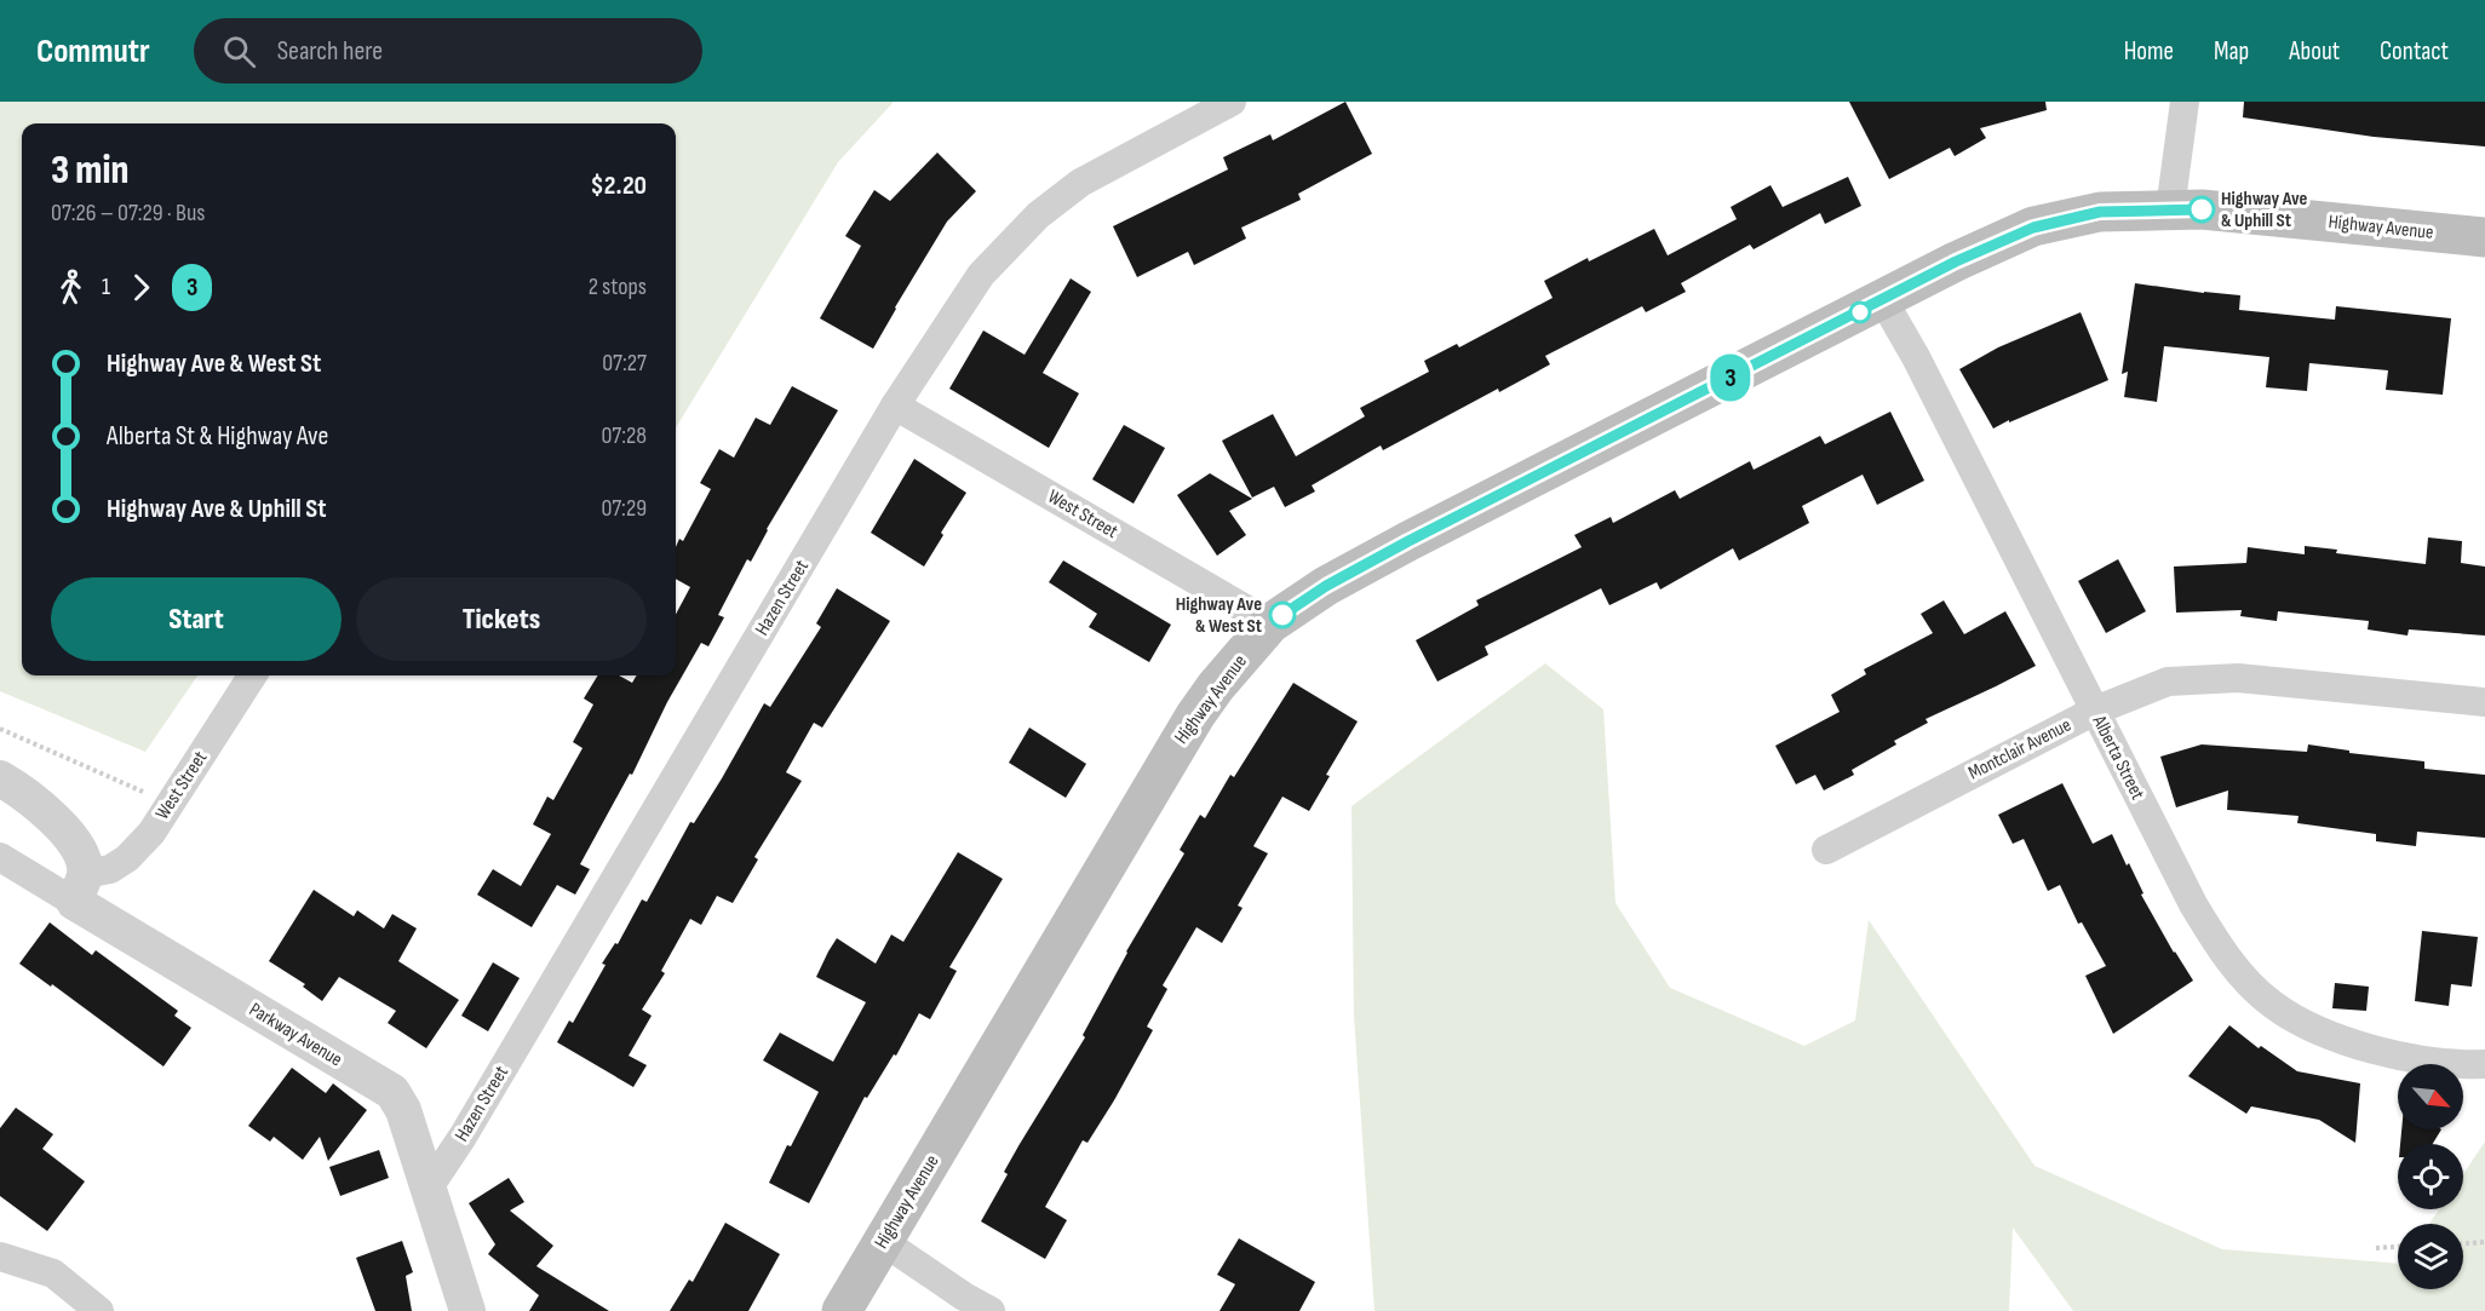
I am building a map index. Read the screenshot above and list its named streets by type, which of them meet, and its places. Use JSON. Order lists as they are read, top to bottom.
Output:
{
  "streets": {
    "main road": ["Highway Avenue"],
    "street": [
      "West Street",
      "Hazen Street",
      "Montclair Avenue",
      "Alberta Street",
      "Parkway Avenue"
    ]
  },
  "crossings": [
    ["Highway Avenue", "West Street"],
    ["Highway Avenue", "Alberta Street"],
    ["West Street", "Hazen Street"],
    ["West Street", "Parkway Avenue"],
    ["Hazen Street", "Parkway Avenue"],
    ["Montclair Avenue", "Alberta Street"]
  ],
  "places": ["Highway Ave & Uphill St", "Highway Ave & West St"],
  "lines": ["bus line 3"],
  "north": "bottom right",
  "page": {
    "header": "Commutr",
    "search": "Search here",
    "nav": [
      "Home",
      "Map",
      "About",
      "Contact"
    ],
    "on_map": "3",
    "heading": ["3 min", "07:26 – 07:29 · Bus", "$2.20"],
    "legs": ["1", "3", "2 stops"],
    "list": [
      {
        "name": "Highway Ave & West St",
        "value": "07:27"
      },
      {
        "name": "Alberta St & Highway Ave",
        "value": "07:28"
      },
      {
        "name": "Highway Ave & Uphill St",
        "value": "07:29"
      }
    ],
    "buttons": ["Start", "Tickets"]
  }
}
